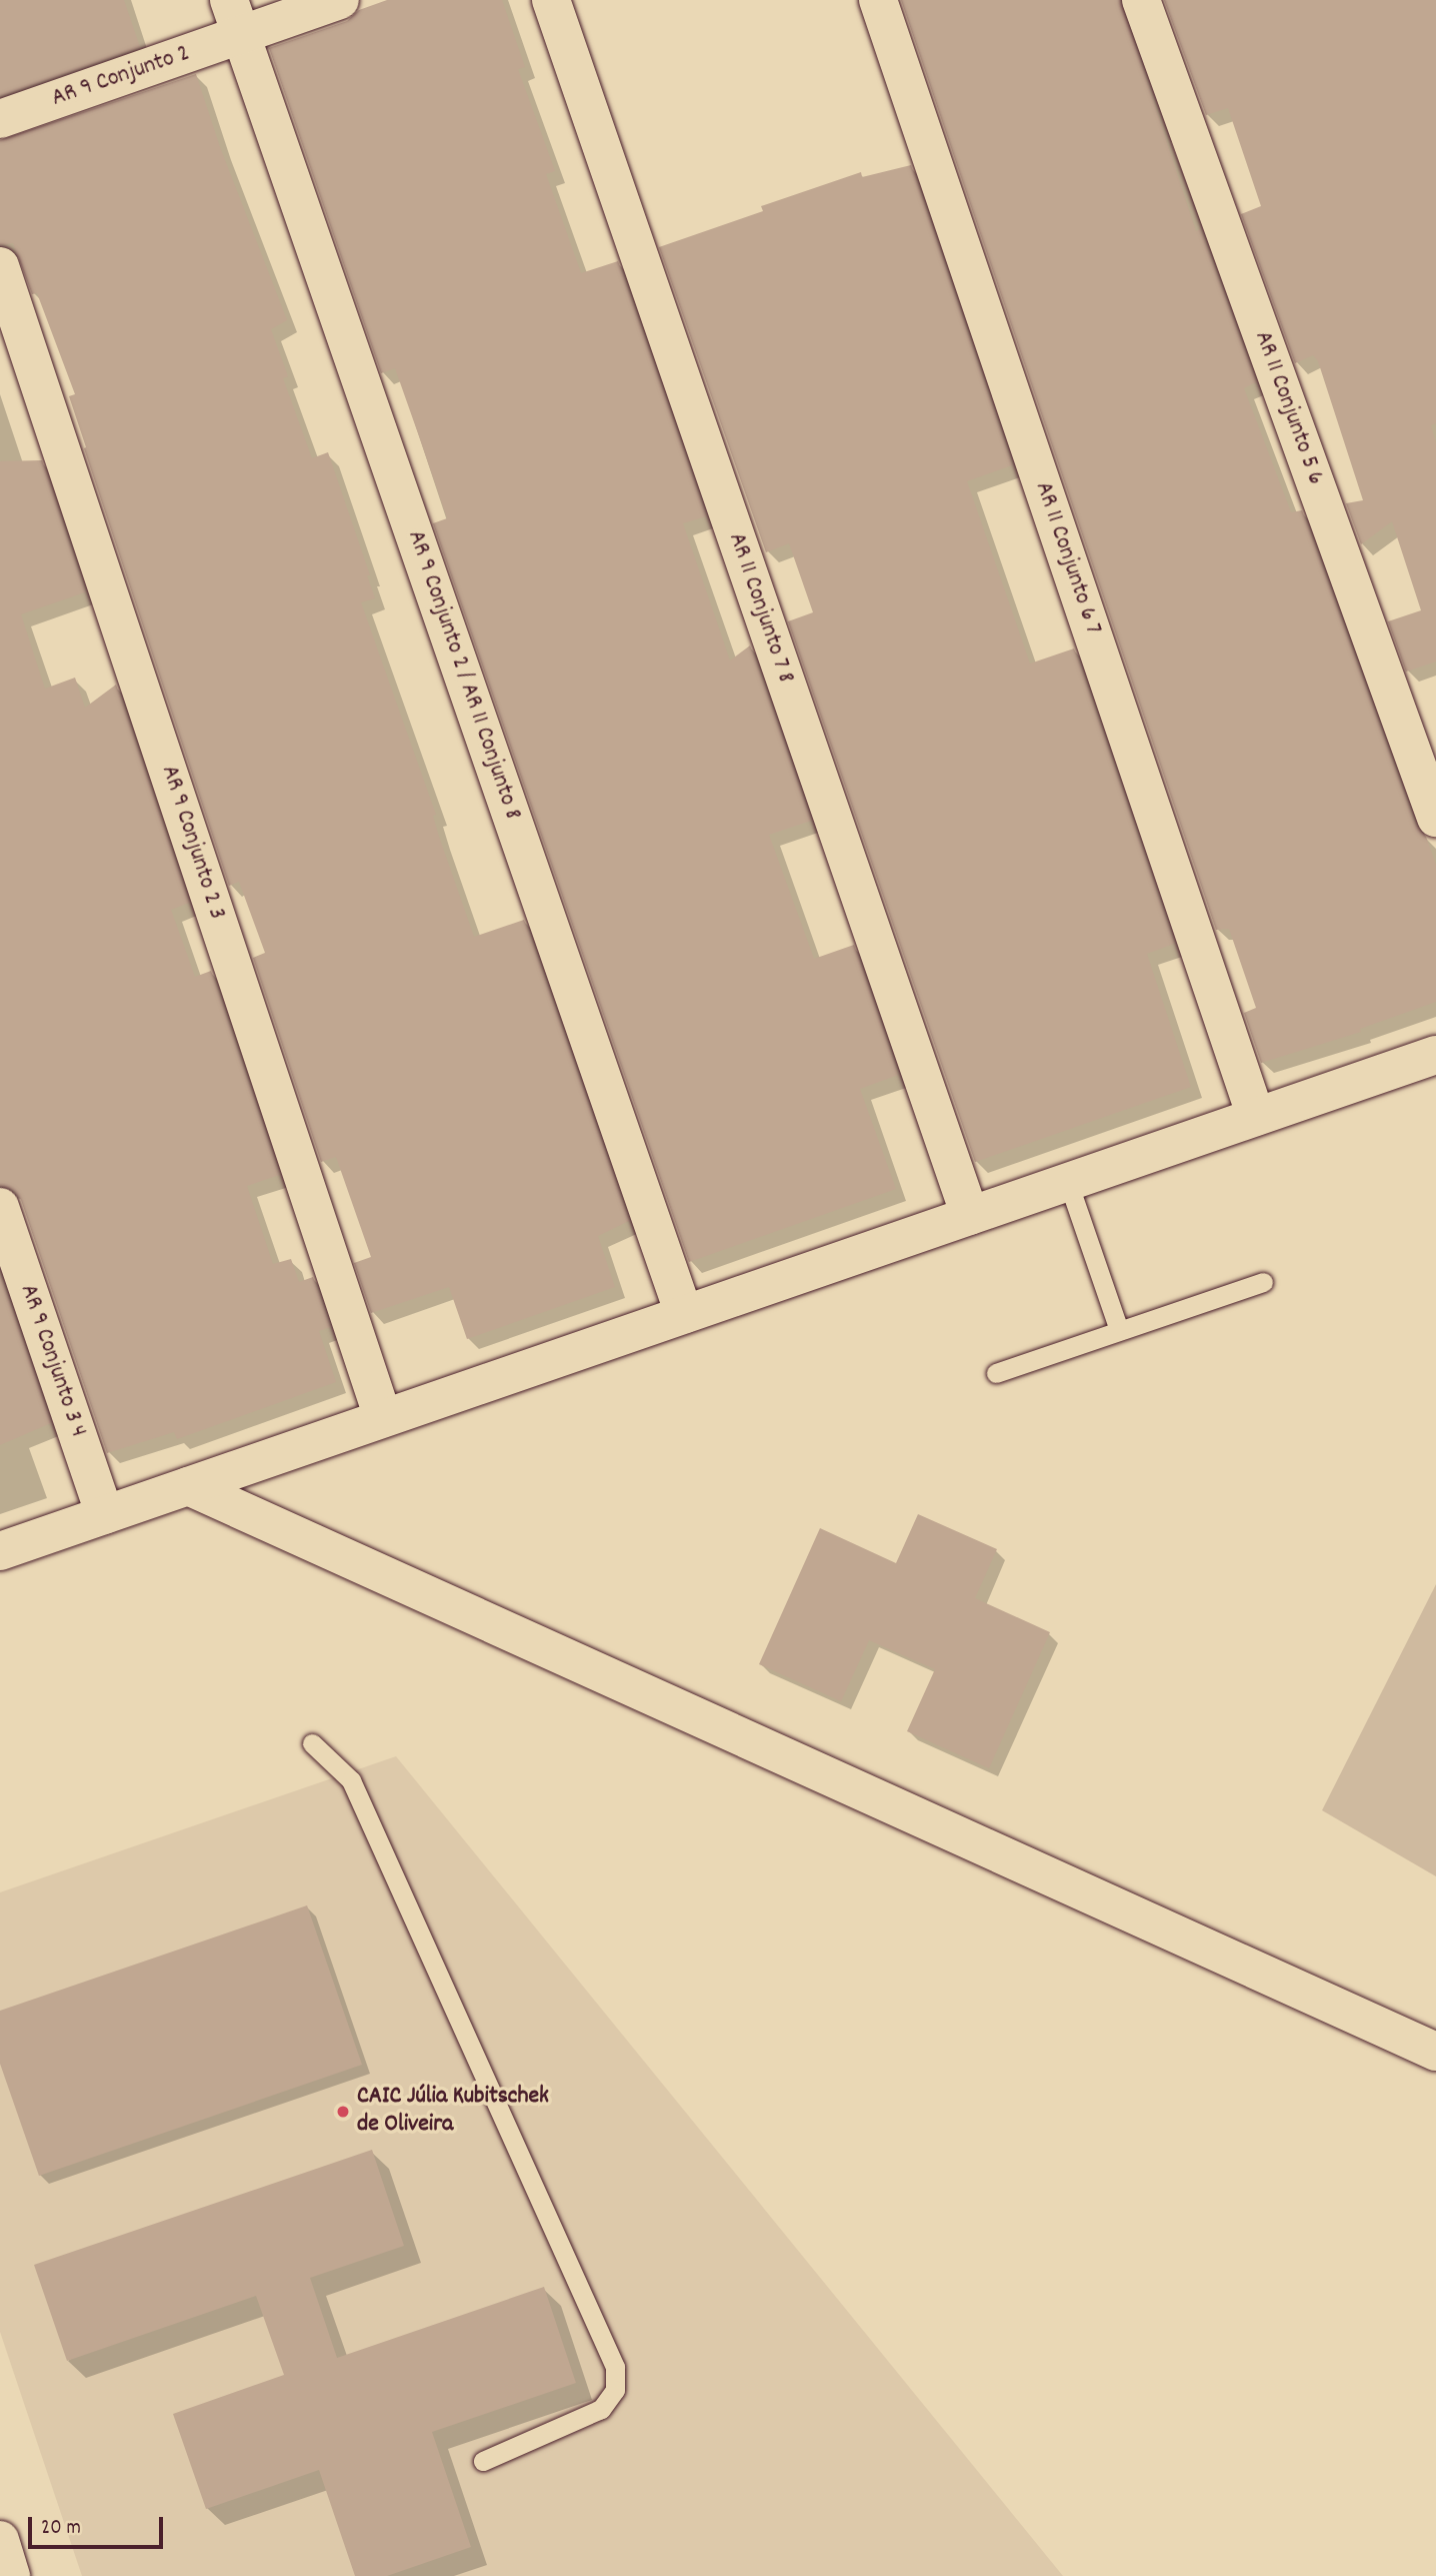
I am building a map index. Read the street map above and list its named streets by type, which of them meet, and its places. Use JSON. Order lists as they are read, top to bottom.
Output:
{
  "streets": {
    "street": [
      "AR 9 Conjunto 2",
      "AR 11 Conjunto 5 6",
      "AR 11 Conjunto 6 7",
      "AR 11 Conjunto 7 8",
      "AR 9 Conjunto 2 / AR 11 Conjunto 8",
      "AR 9 Conjunto 2 3",
      "AR 9 Conjunto 3 4"
    ]
  },
  "crossings": [
    ["AR 9 Conjunto 2", "AR 9 Conjunto 2 / AR 11 Conjunto 8"]
  ],
  "places": ["CAIC Júlia Kubitschek de Oliveira"],
  "scale_bar": "20 m"
}
